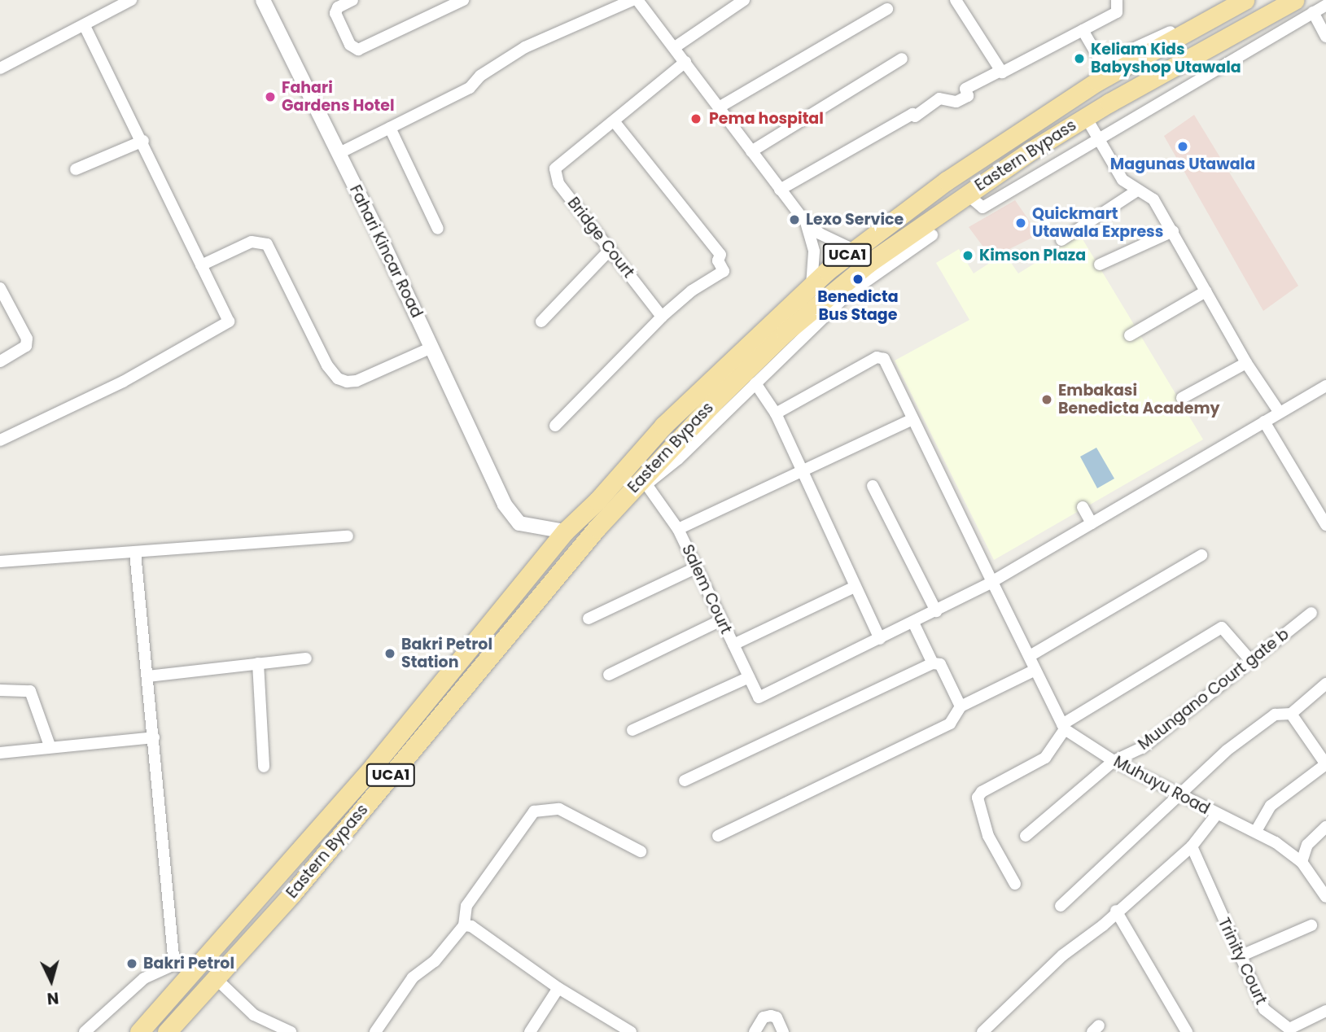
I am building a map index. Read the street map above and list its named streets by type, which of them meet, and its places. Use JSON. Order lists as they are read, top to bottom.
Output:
{
  "streets": {
    "main road": ["Eastern Bypass", "UCA1"],
    "street": [
      "Bridge Court",
      "Fahari Kincar Road",
      "Salem Court",
      "Muungano Court gate b",
      "Muhuyu Road",
      "Trinity Court"
    ]
  },
  "crossings": [
    ["Eastern Bypass", "Fahari Kincar Road"],
    ["Eastern Bypass", "Salem Court"],
    ["Muungano Court gate b", "Muhuyu Road"]
  ],
  "places": [
    "Keliam Kids Babyshop Utawala",
    "Fahari Gardens Hotel",
    "Pema hospital",
    "Magunas Utawala",
    "Lexo Service",
    "Quickmart Utawala Express",
    "Kimson Plaza",
    "Benedicta Bus Stage",
    "Embakasi Benedicta Academy",
    "Bakri Petrol Station",
    "Bakri Petrol"
  ],
  "north": "bottom"
}
